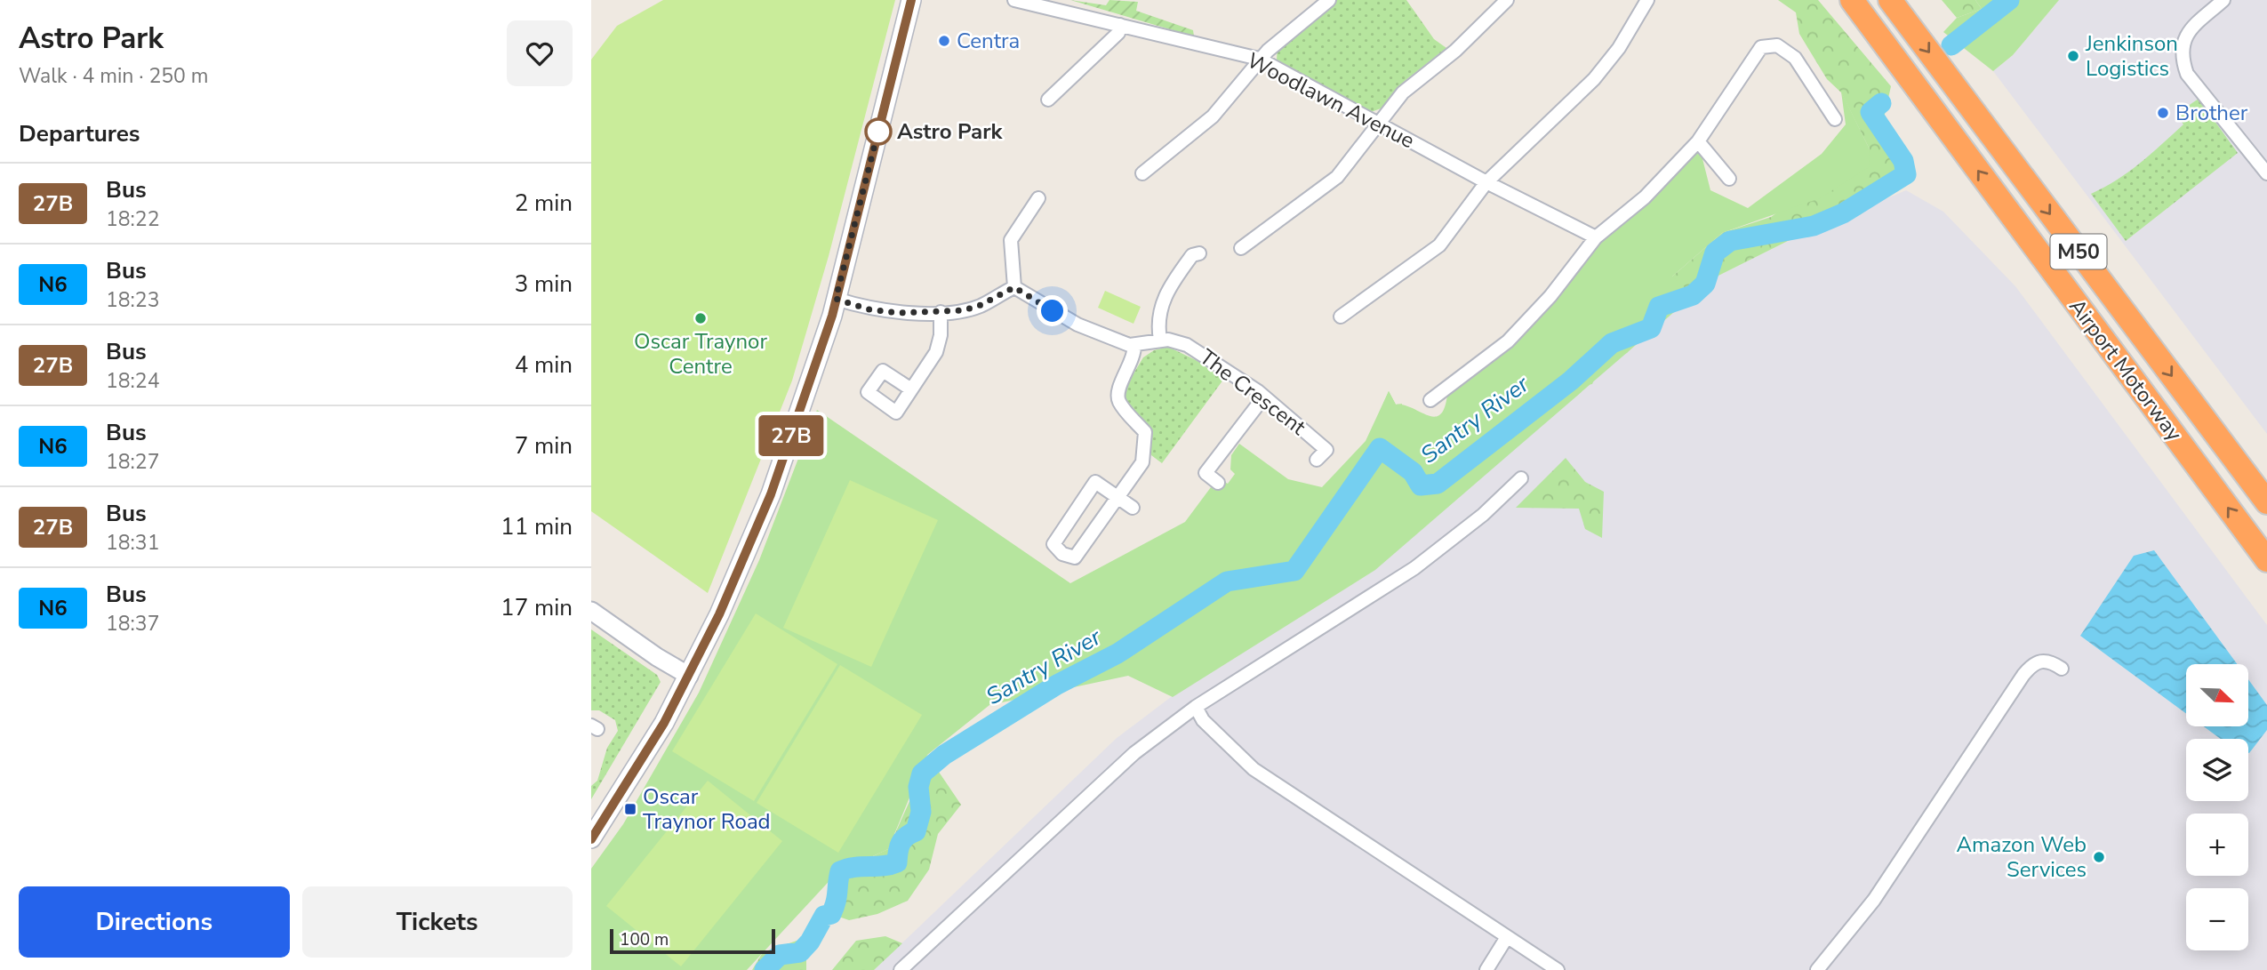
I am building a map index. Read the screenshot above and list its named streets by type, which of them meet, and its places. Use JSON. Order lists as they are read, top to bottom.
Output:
{
  "streets": {
    "highway": ["M50", "Airport Motorway"],
    "street": ["Woodlawn Avenue", "The Crescent"]
  },
  "water": ["Santry River"],
  "places": {
    "other": [
      "Centra",
      "Jenkinson Logistics",
      "Brother",
      "Astro Park",
      "Oscar Traynor Centre",
      "Amazon Web Services"
    ],
    "transit": ["Oscar Traynor Road"]
  },
  "lines": ["bus line 27B"],
  "scale_bar": "100 m",
  "north": "bottom right",
  "page": {
    "heading": [
      ["Astro Park", "Walk · 4 min · 250 m"],
      "Departures"
    ],
    "on_map": "27B",
    "list": [
      {
        "mark": "27B",
        "name": "Bus",
        "note": "18:22",
        "value": "2 min"
      },
      {
        "mark": "N6",
        "name": "Bus",
        "note": "18:23",
        "value": "3 min"
      },
      {
        "mark": "27B",
        "name": "Bus",
        "note": "18:24",
        "value": "4 min"
      },
      {
        "mark": "N6",
        "name": "Bus",
        "note": "18:27",
        "value": "7 min"
      },
      {
        "mark": "27B",
        "name": "Bus",
        "note": "18:31",
        "value": "11 min"
      },
      {
        "mark": "N6",
        "name": "Bus",
        "note": "18:37",
        "value": "17 min"
      }
    ],
    "map_buttons": ["+", "−"],
    "buttons": ["Directions", "Tickets"],
    "scale": "100 m"
  }
}
